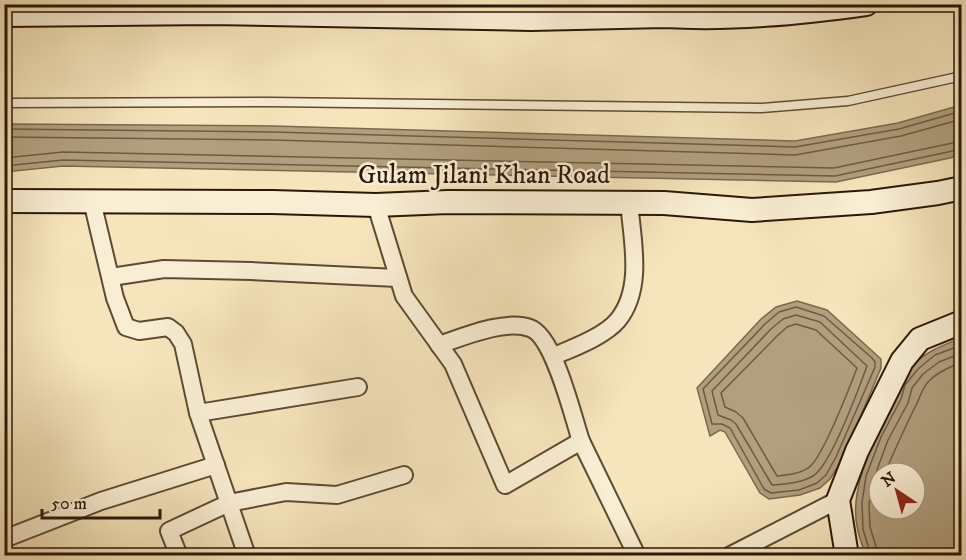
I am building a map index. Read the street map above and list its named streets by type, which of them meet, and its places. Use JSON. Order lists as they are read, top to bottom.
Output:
{
  "streets": {
    "street": ["Gulam Jilani Khan Road"]
  },
  "scale_bar": "50 m",
  "north": "top left"
}
